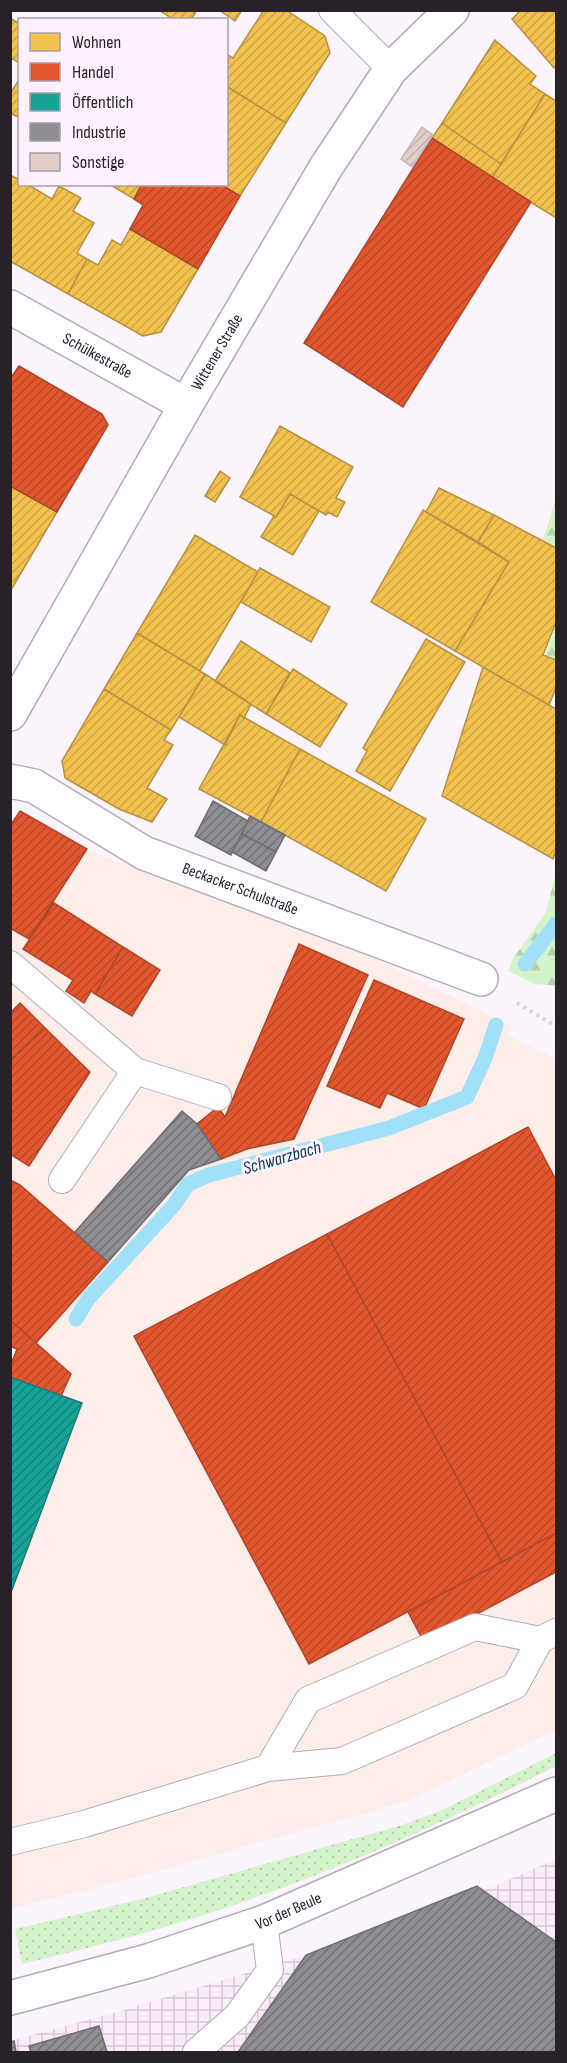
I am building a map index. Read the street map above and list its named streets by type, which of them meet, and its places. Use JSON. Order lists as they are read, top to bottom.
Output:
{
  "streets": {
    "street": [
      "Wittener Straße",
      "Schülkestraße",
      "Beckacker Schulstraße",
      "Vor der Beule"
    ]
  },
  "crossings": [
    ["Wittener Straße", "Schülkestraße"]
  ],
  "water": ["Schwarzbach"],
  "legend": [
    "Wohnen",
    "Handel",
    "Öffentlich",
    "Industrie",
    "Sonstige"
  ]
}
